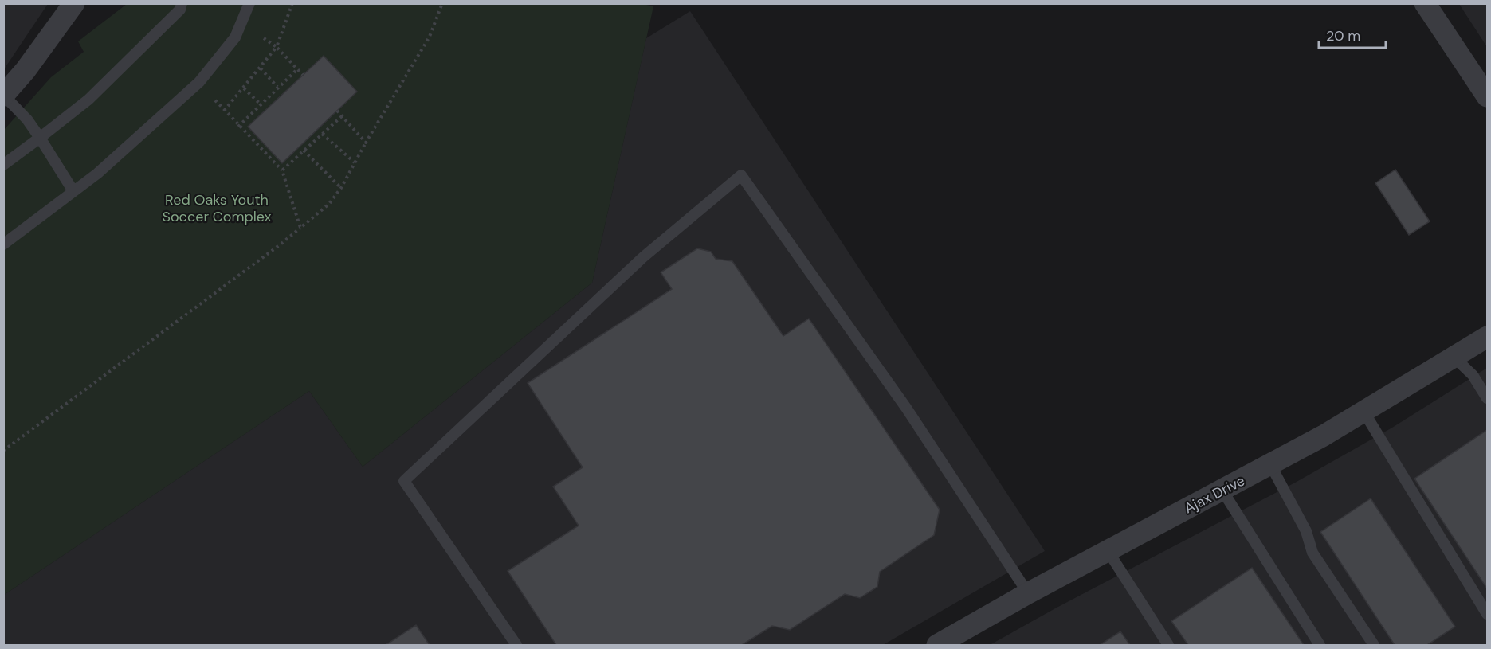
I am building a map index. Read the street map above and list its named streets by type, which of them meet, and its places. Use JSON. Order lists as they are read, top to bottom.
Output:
{
  "streets": {
    "street": ["Ajax Drive"]
  },
  "parks": ["Red Oaks Youth Soccer Complex"],
  "scale_bar": "20 m"
}
